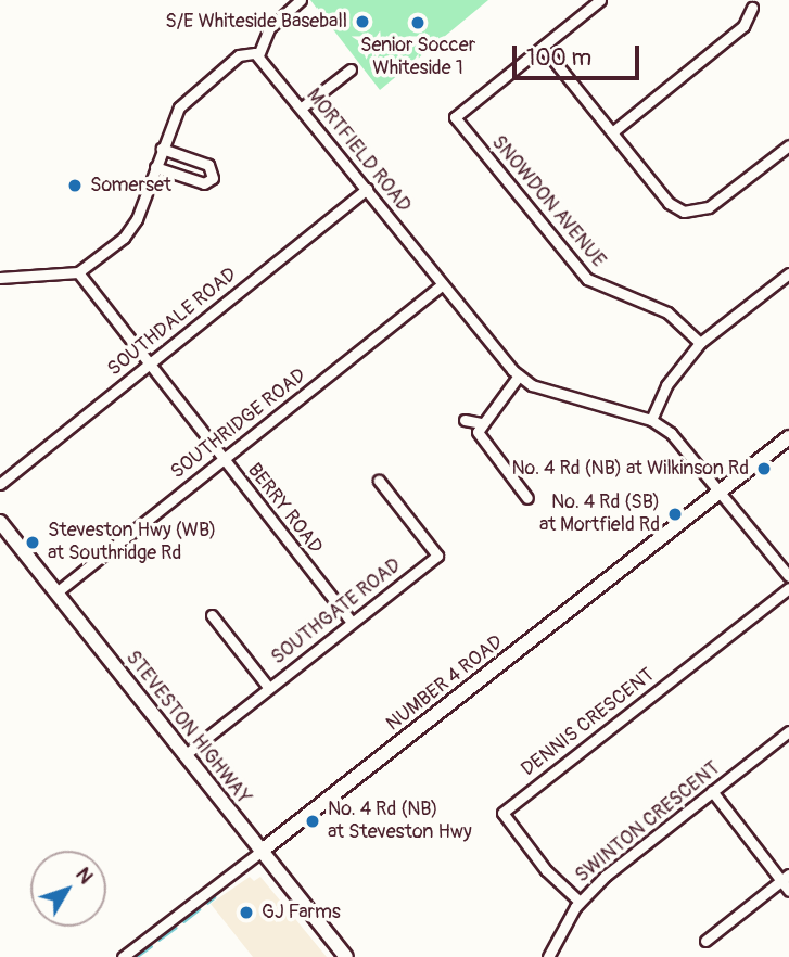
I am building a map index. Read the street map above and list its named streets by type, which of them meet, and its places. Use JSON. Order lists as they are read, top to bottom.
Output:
{
  "streets": {
    "main road": ["NUMBER 4 ROAD", "STEVESTON HIGHWAY"],
    "street": [
      "MORTFIELD ROAD",
      "SNOWDON AVENUE",
      "SOUTHDALE ROAD",
      "SOUTHRIDGE ROAD",
      "BERRY ROAD",
      "SOUTHGATE ROAD",
      "DENNIS CRESCENT",
      "SWINTON CRESCENT"
    ]
  },
  "crossings": [
    ["MORTFIELD ROAD", "SOUTHDALE ROAD"],
    ["MORTFIELD ROAD", "SOUTHRIDGE ROAD"],
    ["MORTFIELD ROAD", "NUMBER 4 ROAD"],
    ["SOUTHDALE ROAD", "BERRY ROAD"],
    ["SOUTHRIDGE ROAD", "BERRY ROAD"],
    ["SOUTHRIDGE ROAD", "STEVESTON HIGHWAY"],
    ["BERRY ROAD", "SOUTHGATE ROAD"],
    ["SOUTHGATE ROAD", "STEVESTON HIGHWAY"],
    ["NUMBER 4 ROAD", "STEVESTON HIGHWAY"],
    ["DENNIS CRESCENT", "SWINTON CRESCENT"]
  ],
  "places": [
    "S/E Whiteside Baseball",
    "Senior Soccer Whiteside 1",
    "Somerset",
    "No. 4 Rd (NB) at Wilkinson Rd",
    "No. 4 Rd (SB) at Mortfield Rd",
    "Steveston Hwy (WB) at Southridge Rd",
    "No. 4 Rd (NB) at Steveston Hwy",
    "GJ Farms"
  ],
  "scale_bar": "100 m",
  "north": "top right"
}
